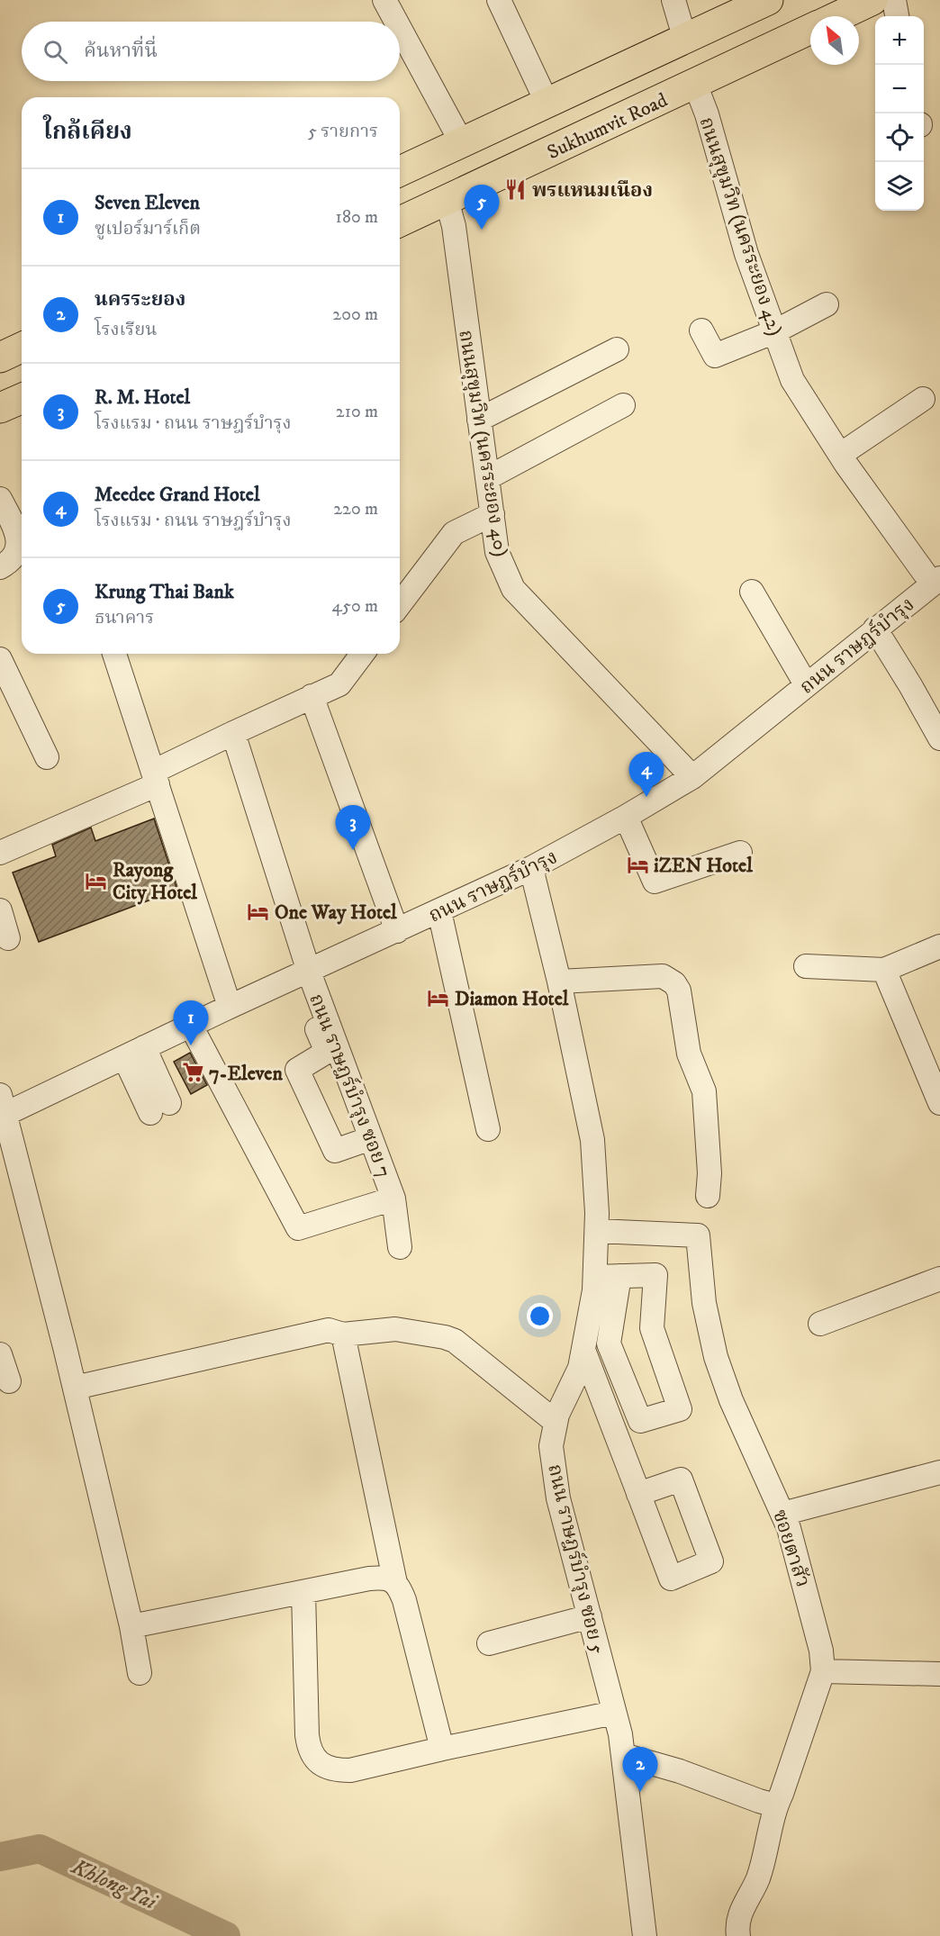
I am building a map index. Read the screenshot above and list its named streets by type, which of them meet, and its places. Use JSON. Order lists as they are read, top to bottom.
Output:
{
  "streets": {
    "main road": ["Sukhumvit Road"],
    "street": [
      "ถนนสุขุมวิท (นครระยอง 42)",
      "ถนนสุขุมวิท (นครระยอง 40)",
      "ถนน ราษฎร์บำรุง",
      "ถนน ราษฎร์บำรุง ซอย 7",
      "ซอยตาสัว",
      "ถนน ราษฎร์บำรุง ซอย 5"
    ]
  },
  "crossings": [
    ["Sukhumvit Road", "ถนนสุขุมวิท (นครระยอง 42)"],
    ["Sukhumvit Road", "ถนนสุขุมวิท (นครระยอง 40)"],
    ["ถนนสุขุมวิท (นครระยอง 42)", "ถนน ราษฎร์บำรุง"],
    ["ถนนสุขุมวิท (นครระยอง 40)", "ถนน ราษฎร์บำรุง"],
    ["ถนน ราษฎร์บำรุง", "ถนน ราษฎร์บำรุง ซอย 7"],
    ["ถนน ราษฎร์บำรุง", "ถนน ราษฎร์บำรุง ซอย 5"],
    ["ซอยตาสัว", "ถนน ราษฎร์บำรุง ซอย 5"]
  ],
  "water": ["Khlong Yai"],
  "places": {
    "restaurant": ["พรแหนมเนือง"],
    "hotel": [
      "iZEN Hotel",
      "Rayong City Hotel",
      "One Way Hotel",
      "Diamon Hotel"
    ],
    "supermarket": ["7-Eleven"]
  },
  "north": "top left",
  "page": {
    "map_buttons": ["+", "−"],
    "search": "ค้นหาที่นี่",
    "heading": ["ใกล้เคียง", "5 รายการ"],
    "list": [
      {
        "mark": "1",
        "name": "Seven Eleven",
        "note": "ซูเปอร์มาร์เก็ต",
        "value": "180 m"
      },
      {
        "mark": "2",
        "name": "นครระยอง",
        "note": "โรงเรียน",
        "value": "200 m"
      },
      {
        "mark": "3",
        "name": "R. M. Hotel",
        "note": "โรงแรม · ถนน ราษฎร์บำรุง",
        "value": "210 m"
      },
      {
        "mark": "4",
        "name": "Meedee Grand Hotel",
        "note": "โรงแรม · ถนน ราษฎร์บำรุง",
        "value": "220 m"
      },
      {
        "mark": "5",
        "name": "Krung Thai Bank",
        "note": "ธนาคาร",
        "value": "450 m"
      }
    ],
    "pins": [
      "5",
      "4",
      "3",
      "1",
      "2"
    ]
  }
}
